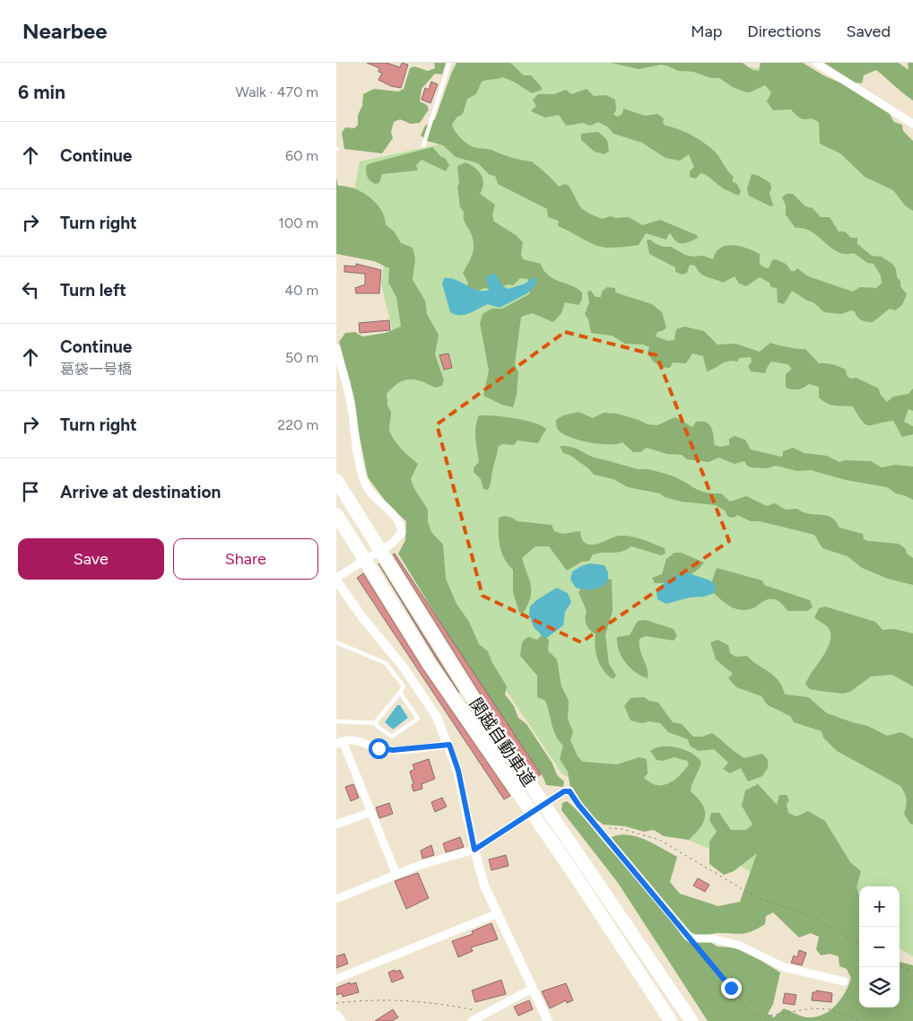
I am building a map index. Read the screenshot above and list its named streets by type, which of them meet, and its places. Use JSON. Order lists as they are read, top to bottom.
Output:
{
  "streets": {
    "highway": ["関越自動車道"]
  },
  "page": {
    "header": "Nearbee",
    "nav": ["Map", "Directions", "Saved"],
    "heading": ["6 min", "Walk · 470 m"],
    "list": [
      ["Continue", "60 m"],
      ["Turn right", "100 m"],
      ["Turn left", "40 m"],
      ["Continue", "葛袋一号橋", "50 m"],
      ["Turn right", "220 m"],
      "Arrive at destination"
    ],
    "buttons": ["Save", "Share"],
    "map_buttons": ["+", "−"]
  }
}
